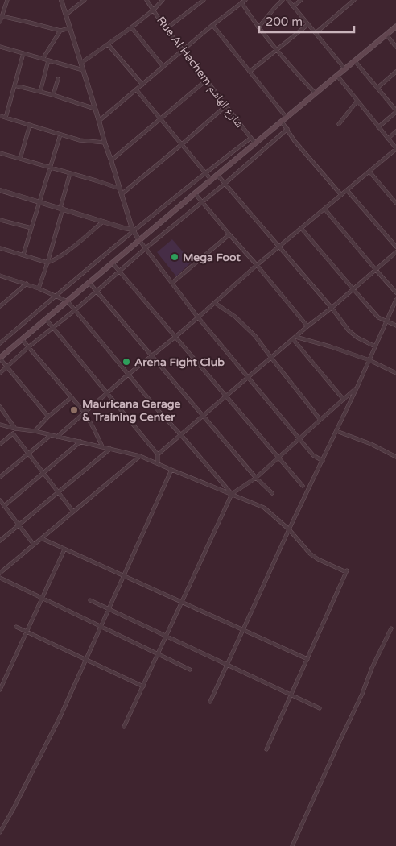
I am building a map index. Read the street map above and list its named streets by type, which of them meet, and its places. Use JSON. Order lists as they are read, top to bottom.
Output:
{
  "streets": {
    "street": ["Rue Al Hachem شارع الهاشم"]
  },
  "places": ["Mega Foot", "Arena Fight Club", "Mauricana Garage & Training Center"],
  "scale_bar": "200 m"
}
